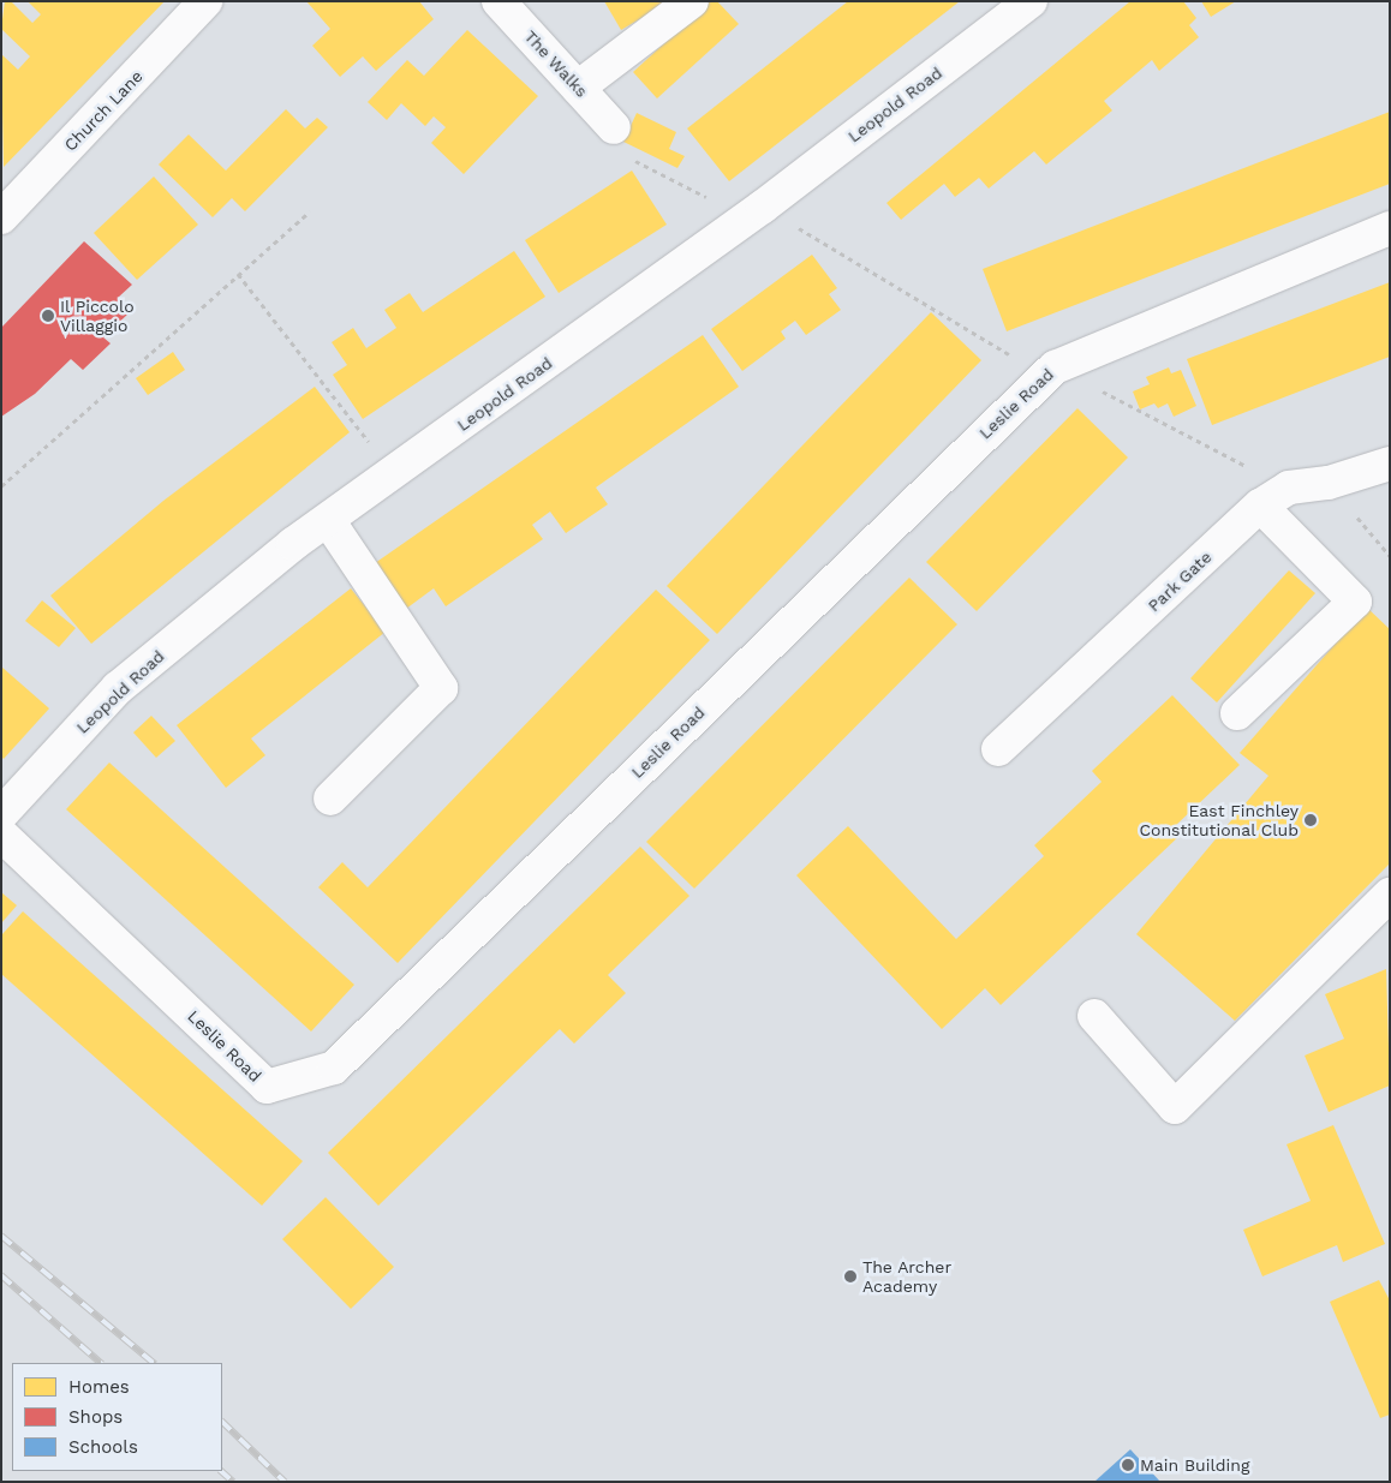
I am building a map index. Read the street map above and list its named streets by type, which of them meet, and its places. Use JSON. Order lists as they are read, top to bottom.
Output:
{
  "streets": {
    "street": [
      "The Walks",
      "Leopold Road",
      "Church Lane",
      "Leslie Road",
      "Park Gate"
    ]
  },
  "places": [
    "Il Piccolo Villaggio",
    "East Finchley Constitutional Club",
    "The Archer Academy",
    "Main Building"
  ],
  "legend": ["Homes", "Shops", "Schools"]
}
